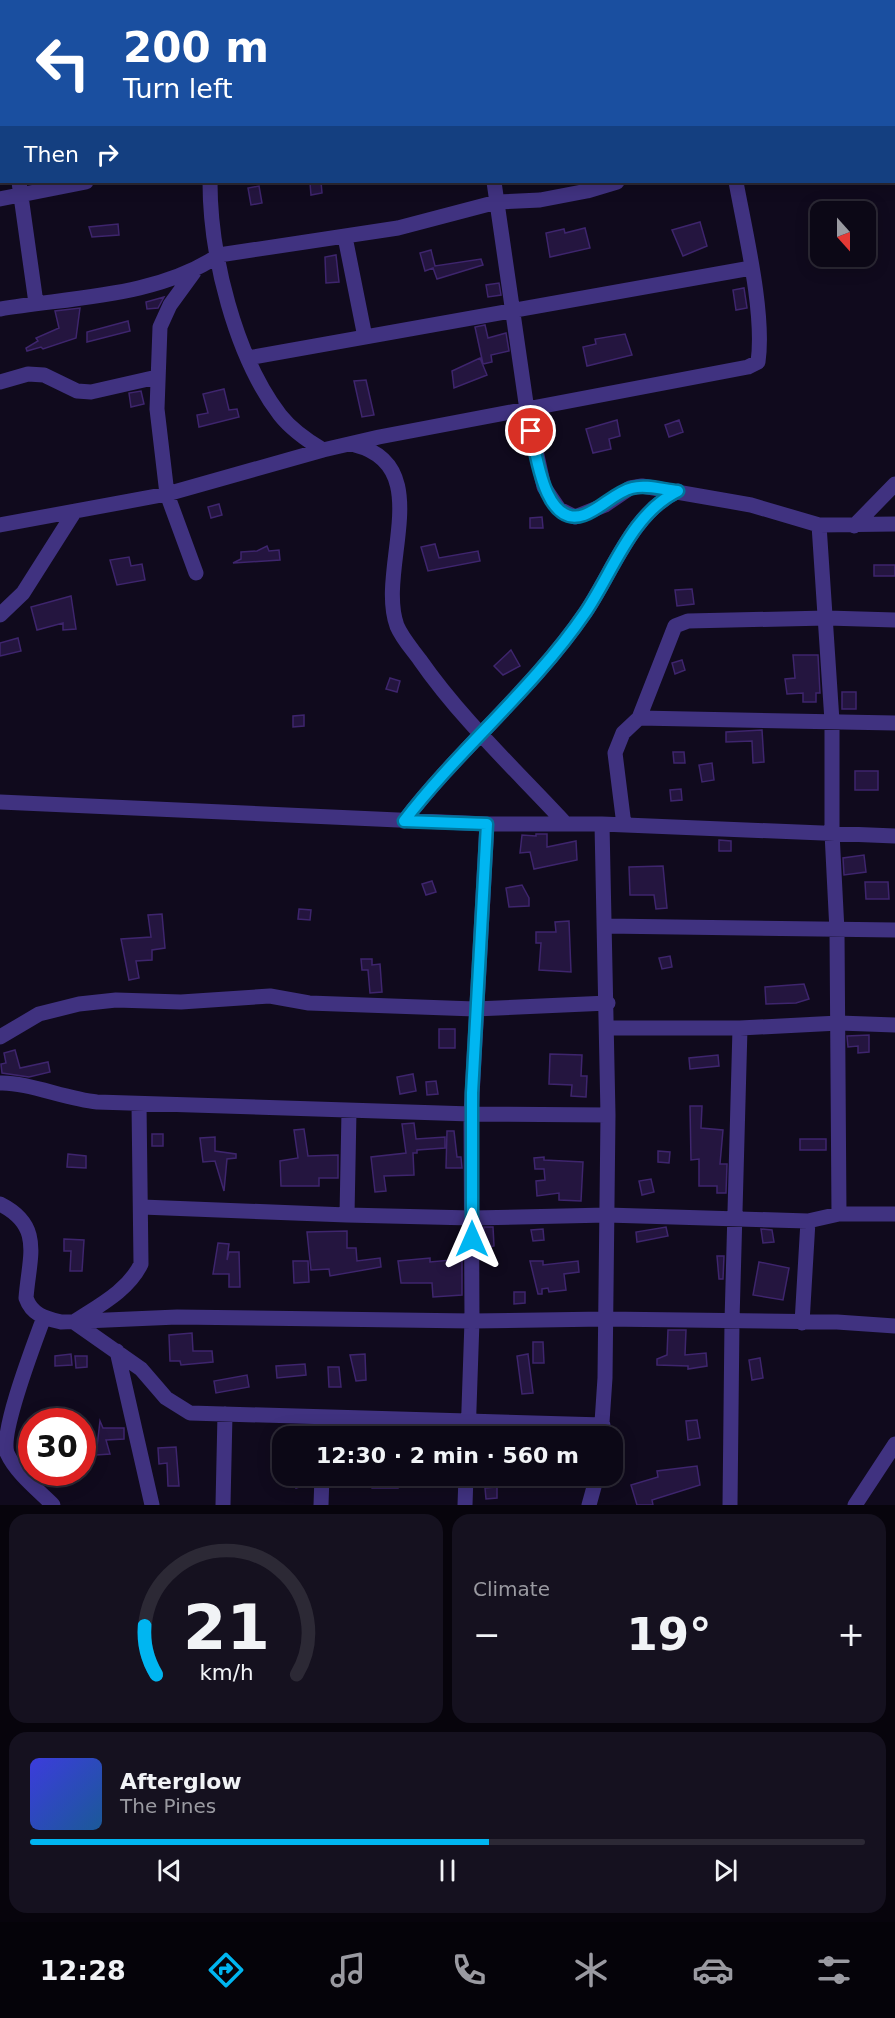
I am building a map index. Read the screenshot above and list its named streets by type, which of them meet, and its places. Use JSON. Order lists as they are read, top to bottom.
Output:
{
  "north": "bottom",
  "page": {
    "turn": ["200 m", "Turn left"],
    "then": "Then",
    "limit": "30",
    "trip": "12:30 · 2 min · 560 m",
    "tile": "Climate",
    "heat": ["−", "19°", "+"],
    "song": ["Afterglow", "The Pines"],
    "tabs": "12:28",
    "gauge": ["21", "km/h"]
  }
}
